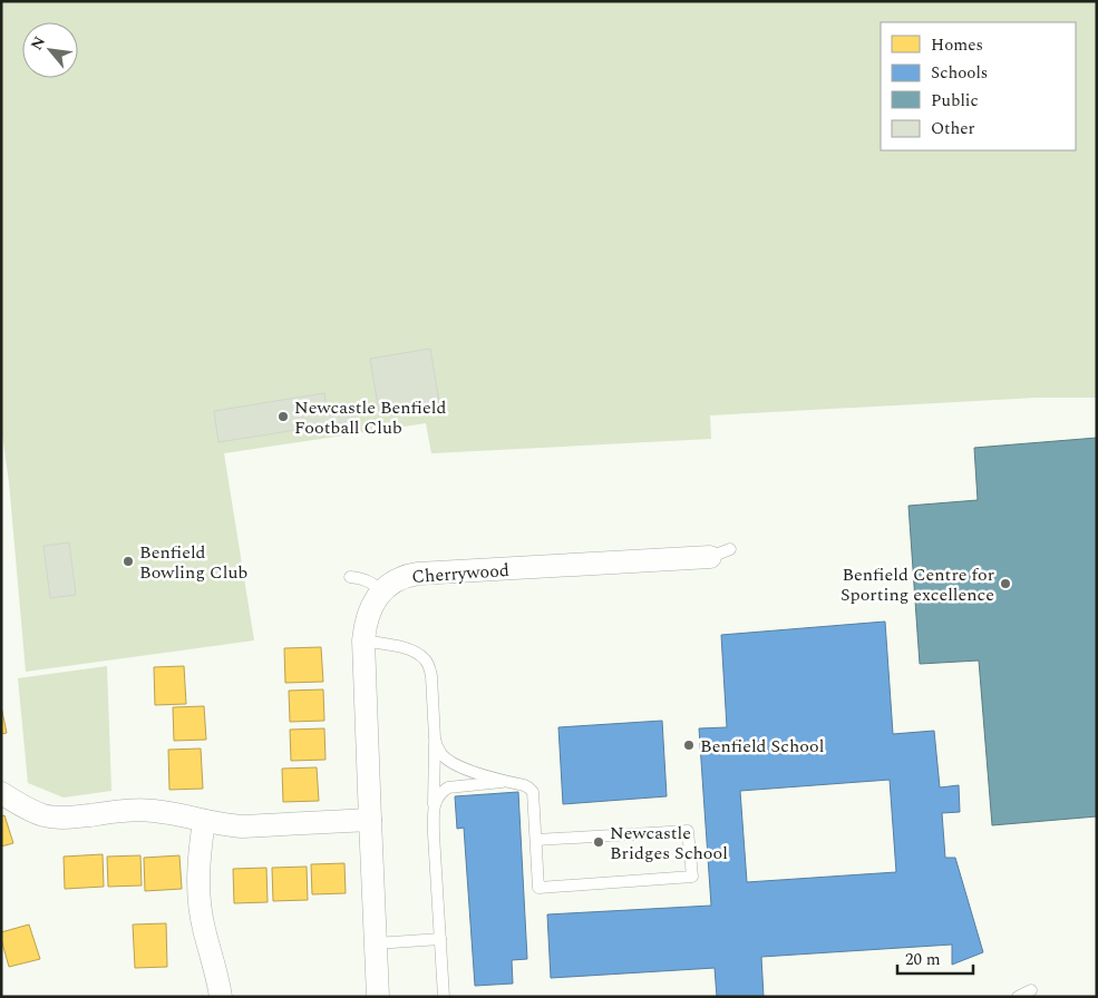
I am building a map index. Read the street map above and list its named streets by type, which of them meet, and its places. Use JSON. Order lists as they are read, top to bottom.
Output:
{
  "streets": {
    "street": ["Cherrywood"]
  },
  "places": [
    "Newcastle Benfield Football Club",
    "Benfield Bowling Club",
    "Benfield Centre for Sporting excellence",
    "Benfield School",
    "Newcastle Bridges School"
  ],
  "legend": [
    "Homes",
    "Schools",
    "Public",
    "Other"
  ],
  "scale_bar": "20 m",
  "north": "top left"
}
